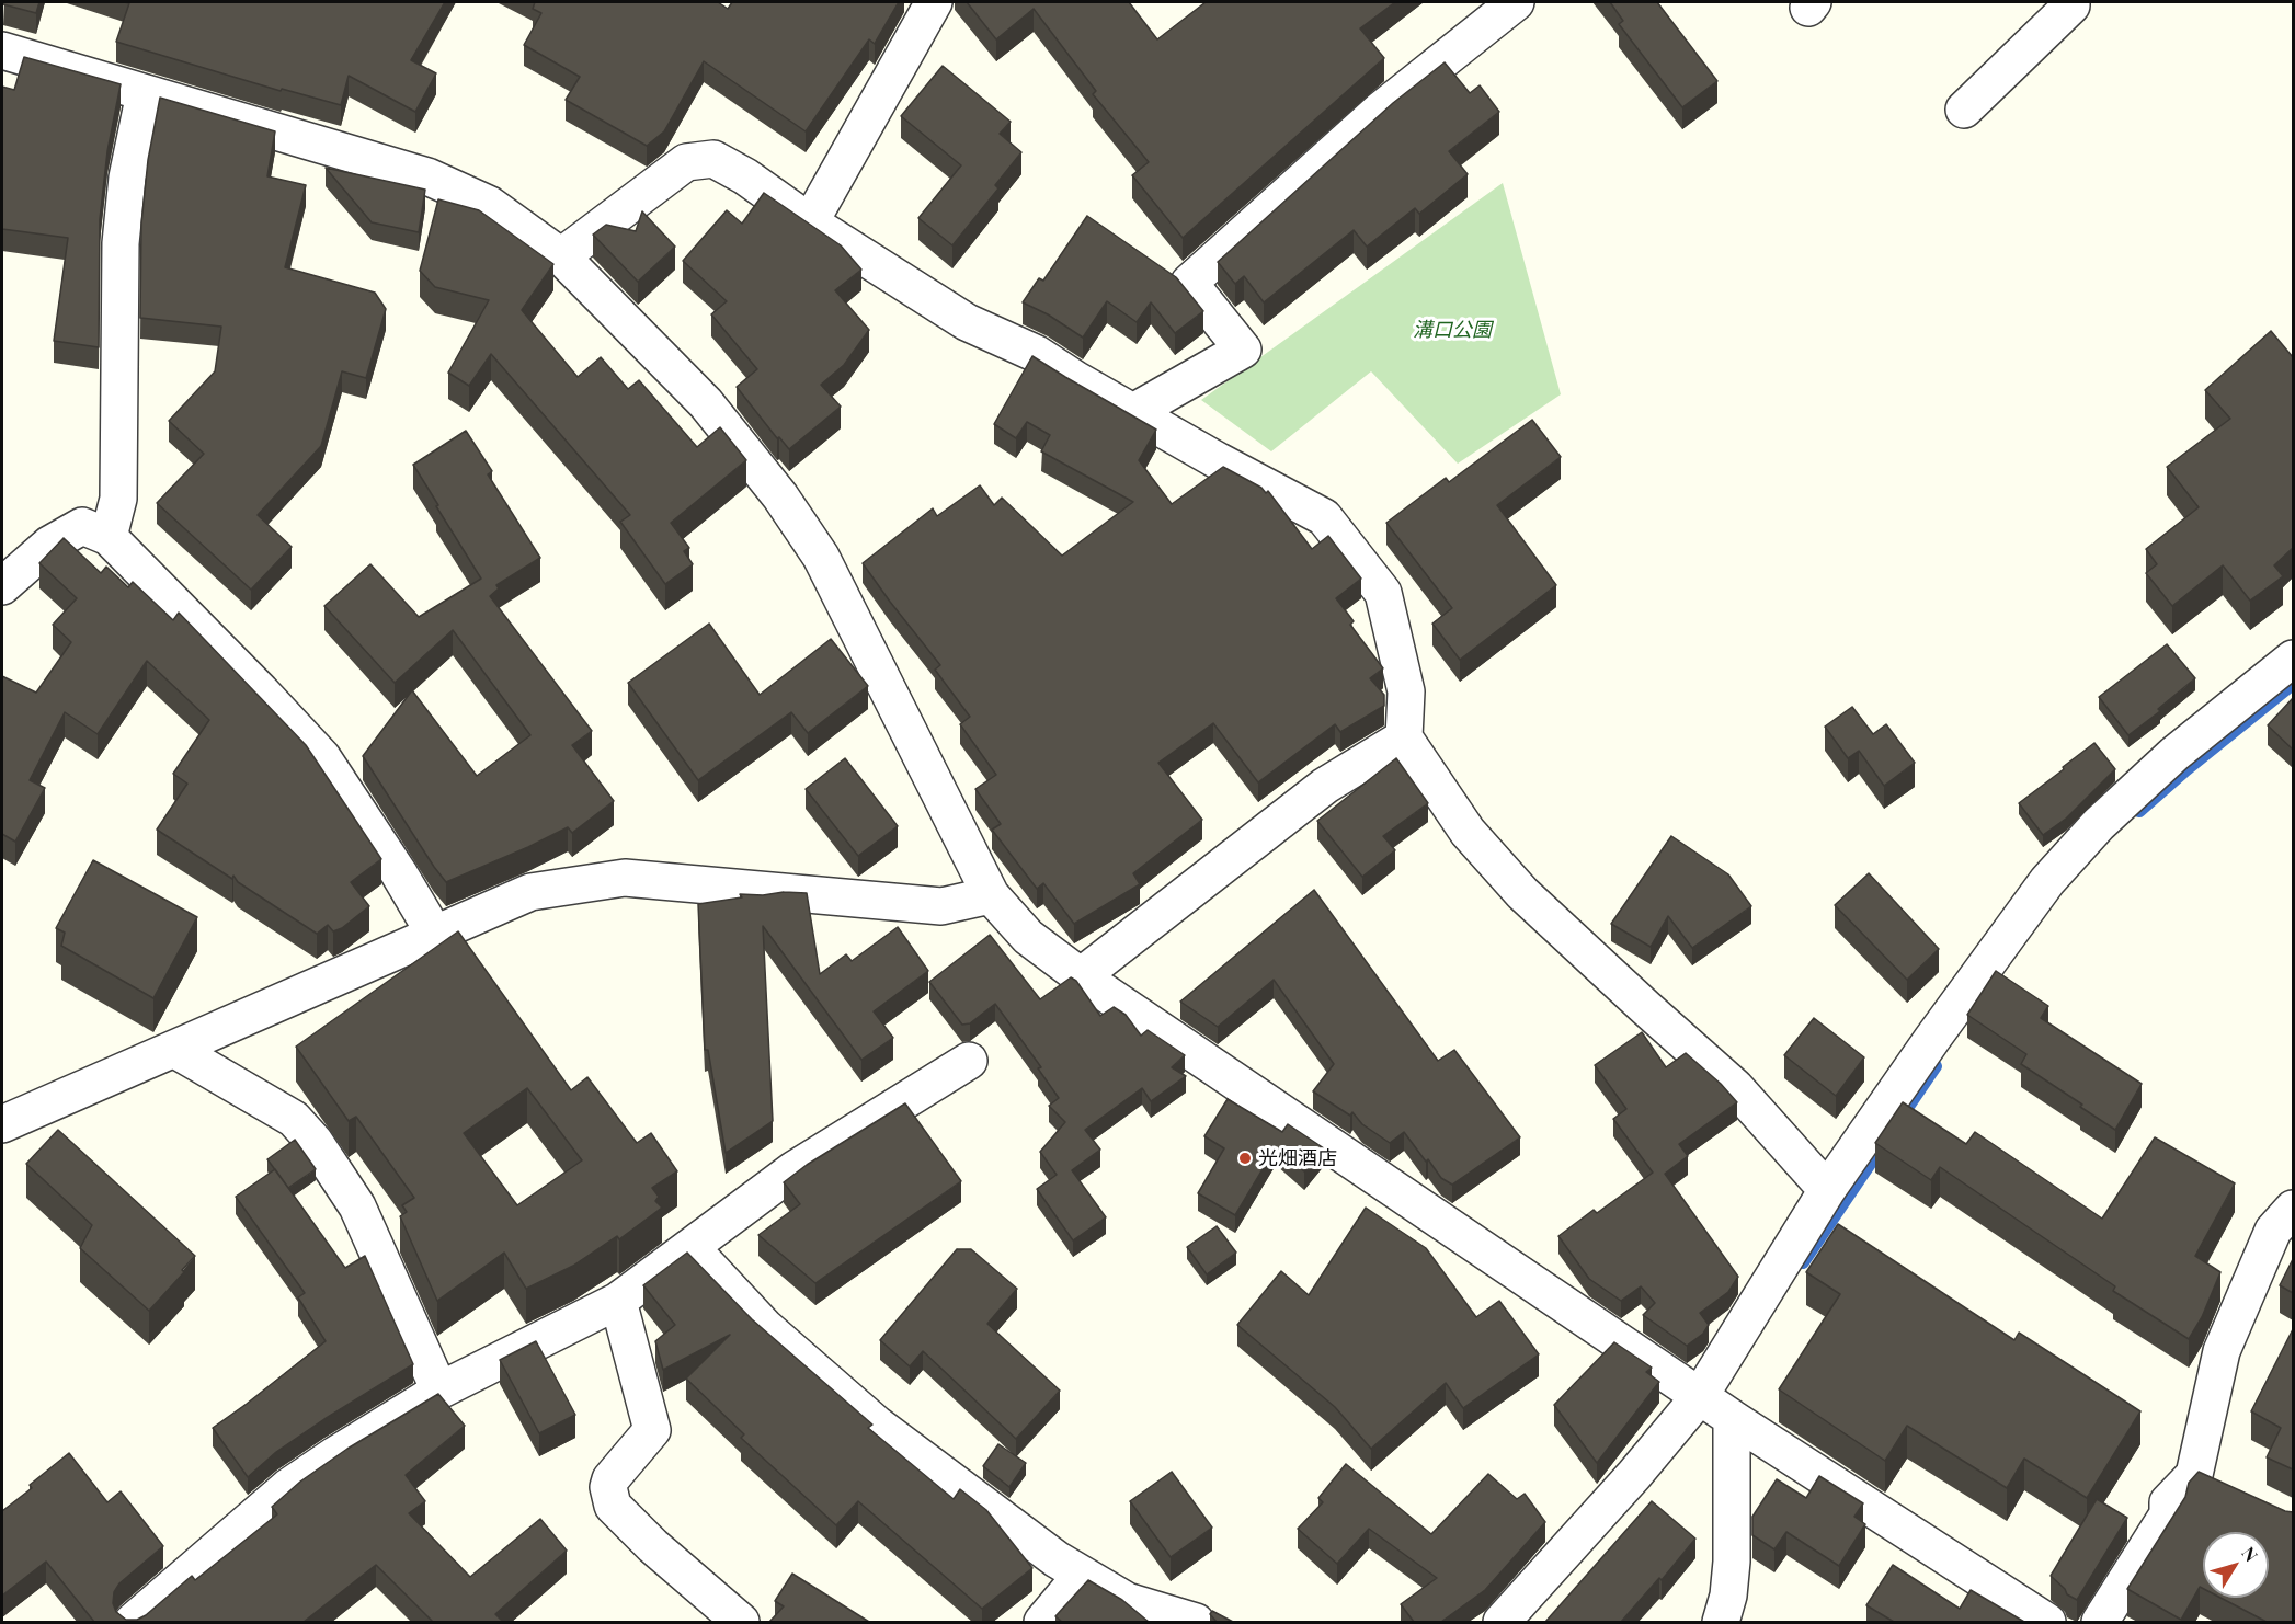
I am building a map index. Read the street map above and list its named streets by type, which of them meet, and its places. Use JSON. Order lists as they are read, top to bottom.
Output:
{
  "parks": ["溝口公園"],
  "places": ["光畑酒店"],
  "north": "top right"
}
